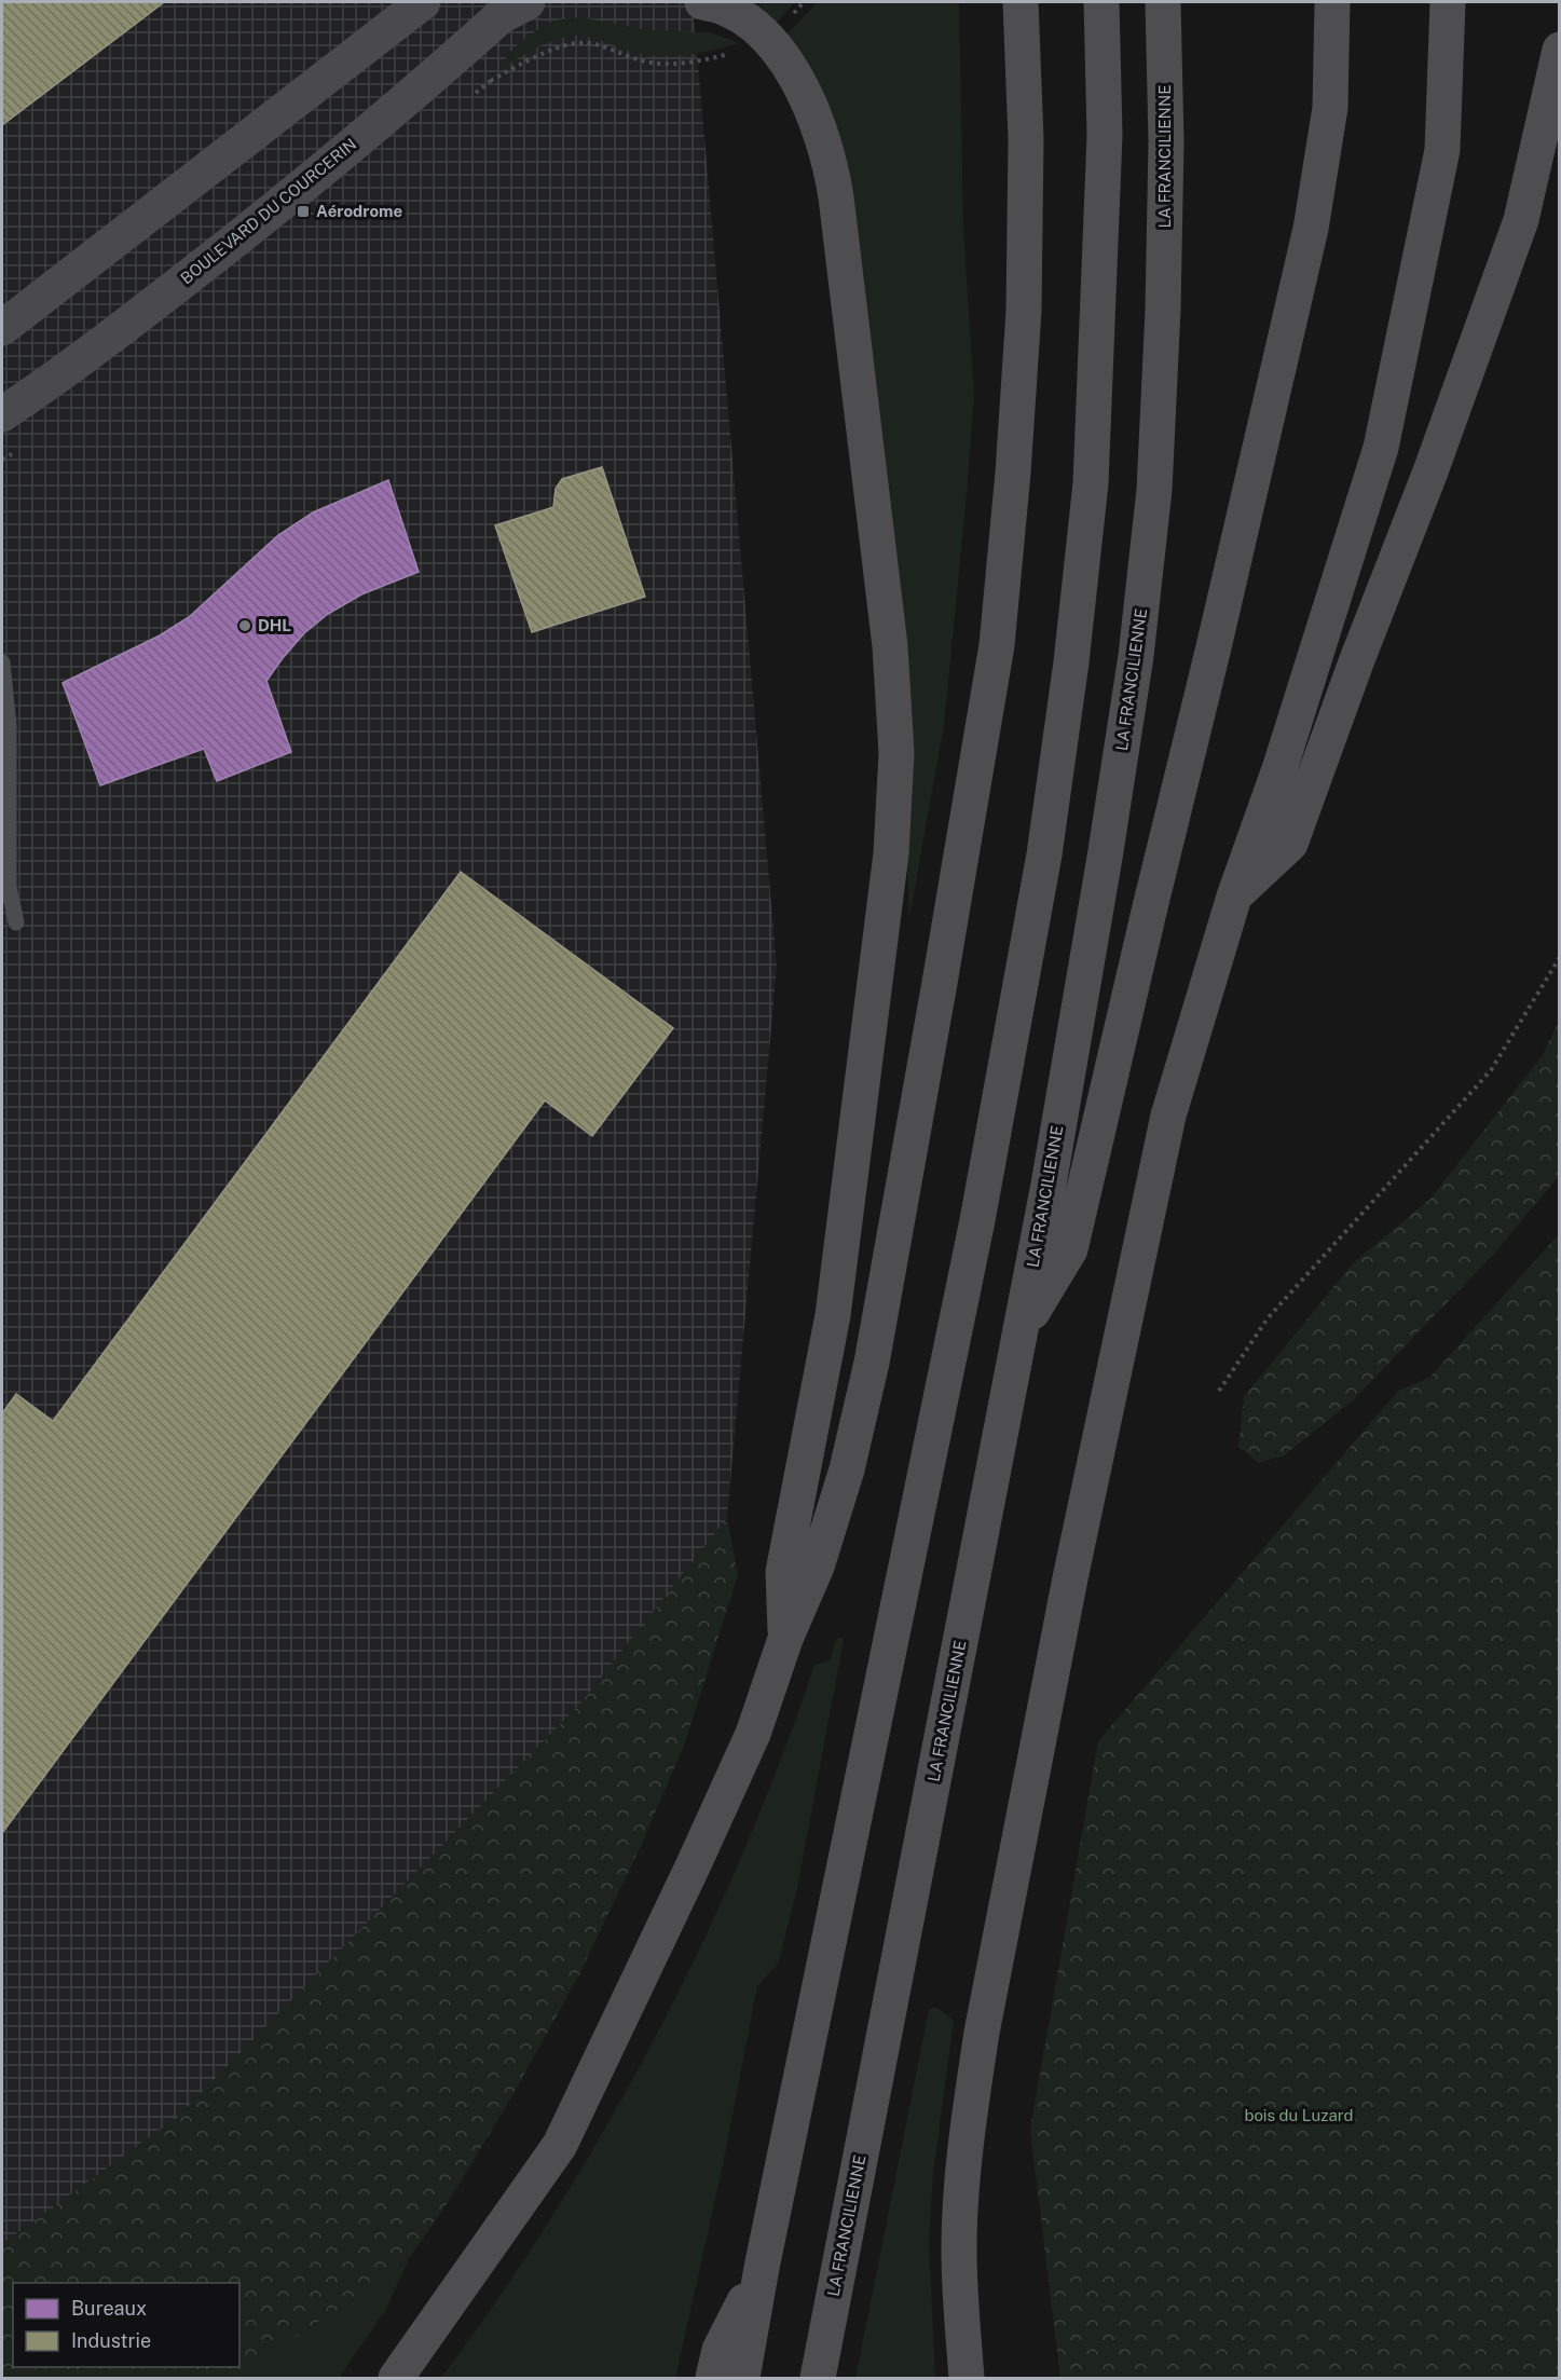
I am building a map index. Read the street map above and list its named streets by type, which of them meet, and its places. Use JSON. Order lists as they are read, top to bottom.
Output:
{
  "streets": {
    "highway": ["LA FRANCILIENNE"],
    "main road": ["BOULEVARD DU COURCERIN"]
  },
  "parks": ["bois du Luzard"],
  "places": {
    "transit": ["Aérodrome"],
    "other": ["DHL"]
  },
  "legend": ["Bureaux", "Industrie"]
}
